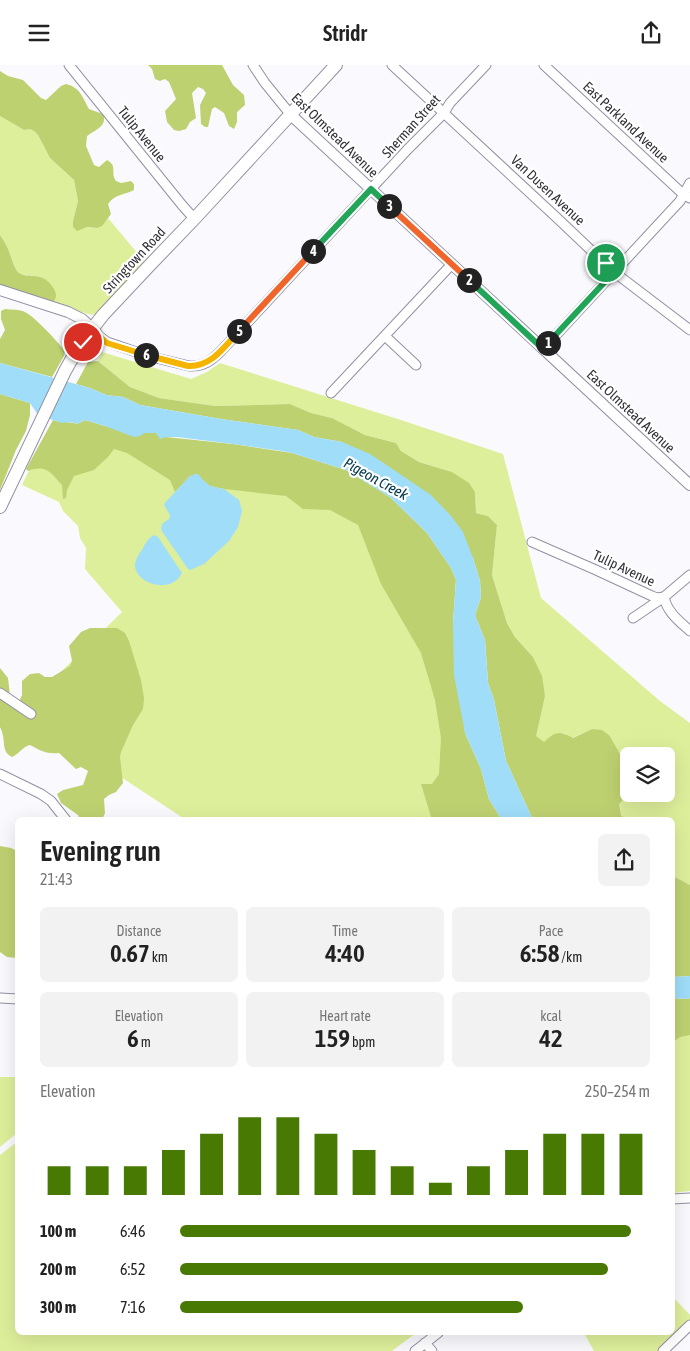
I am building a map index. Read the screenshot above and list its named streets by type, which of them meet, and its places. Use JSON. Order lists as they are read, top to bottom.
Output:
{
  "streets": {
    "main road": ["Stringtown Road"],
    "street": [
      "East Parkland Avenue",
      "Sherman Street",
      "Tulip Avenue",
      "East Olmstead Avenue",
      "Van Dusen Avenue"
    ]
  },
  "crossings": [
    ["Sherman Street", "East Olmstead Avenue"],
    ["Sherman Street", "Van Dusen Avenue"],
    ["Sherman Street", "Stringtown Road"],
    ["Tulip Avenue", "Stringtown Road"],
    ["East Olmstead Avenue", "Stringtown Road"]
  ],
  "water": ["Pigeon Creek"],
  "page": {
    "header": "Stridr",
    "pins": [
      "3",
      "4",
      "2",
      "5",
      "1",
      "6"
    ],
    "heading": ["Evening run", "21:43"],
    "stats": [
      ["Distance", "0.67 km"],
      ["Time", "4:40"],
      ["Pace", "6:58 /km"],
      ["Elevation", "6 m"],
      ["Heart rate", "159 bpm"],
      ["kcal", "42"]
    ],
    "chart": ["Elevation", "250–254 m"],
    "list": [
      {
        "name": "100 m",
        "note": "6:46"
      },
      {
        "name": "200 m",
        "note": "6:52"
      },
      {
        "name": "300 m",
        "note": "7:16"
      }
    ]
  }
}
